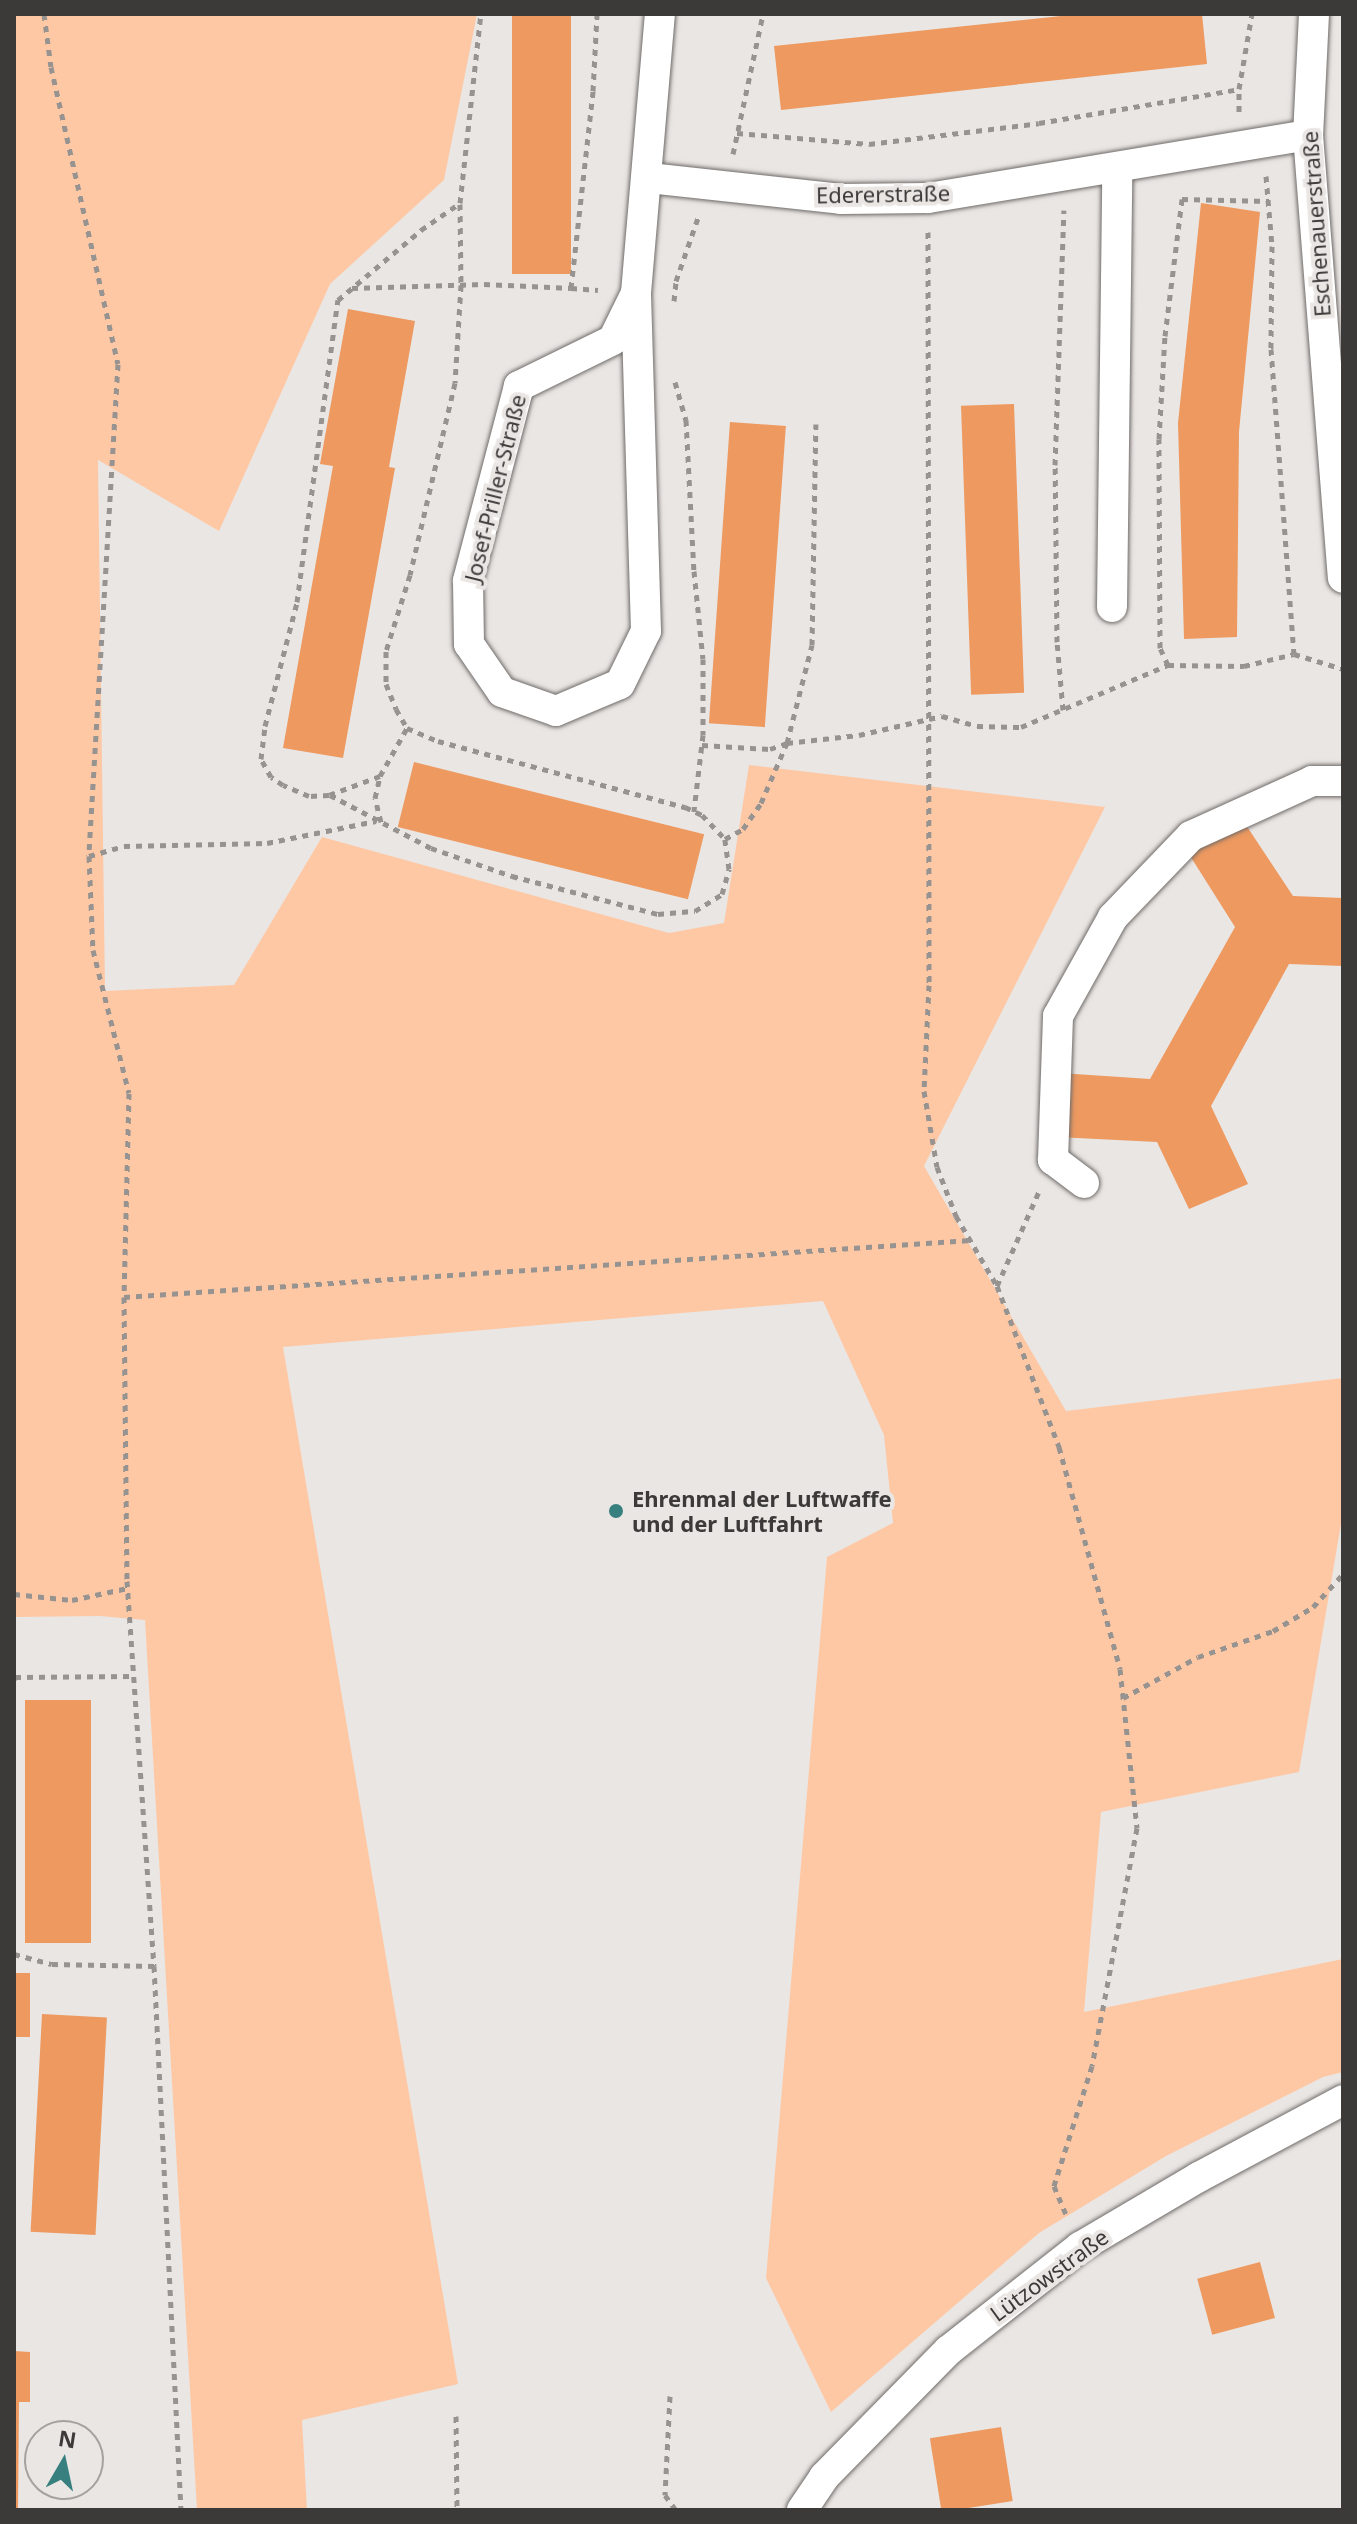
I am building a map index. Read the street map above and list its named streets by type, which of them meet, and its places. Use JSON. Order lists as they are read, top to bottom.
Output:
{
  "streets": {
    "street": [
      "Edererstraße",
      "Eschenauerstraße",
      "Josef-Priller-Straße",
      "Lützowstraße"
    ]
  },
  "crossings": [
    ["Edererstraße", "Eschenauerstraße"],
    ["Edererstraße", "Josef-Priller-Straße"]
  ],
  "places": ["Ehrenmal der Luftwaffe und der Luftfahrt"],
  "north": "top"
}
